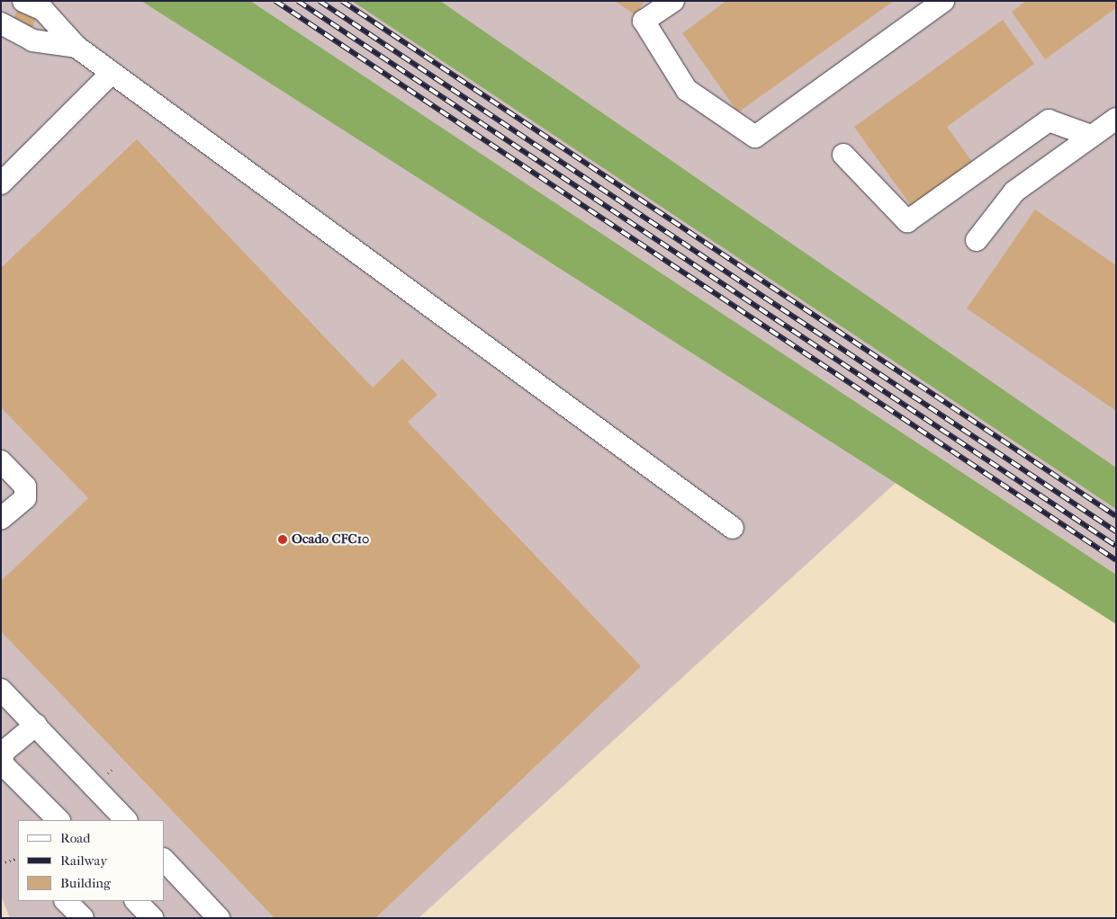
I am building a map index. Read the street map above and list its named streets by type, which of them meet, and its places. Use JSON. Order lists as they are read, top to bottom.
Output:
{
  "places": ["Ocado CFC10"],
  "legend": ["Road", "Railway", "Building"]
}
